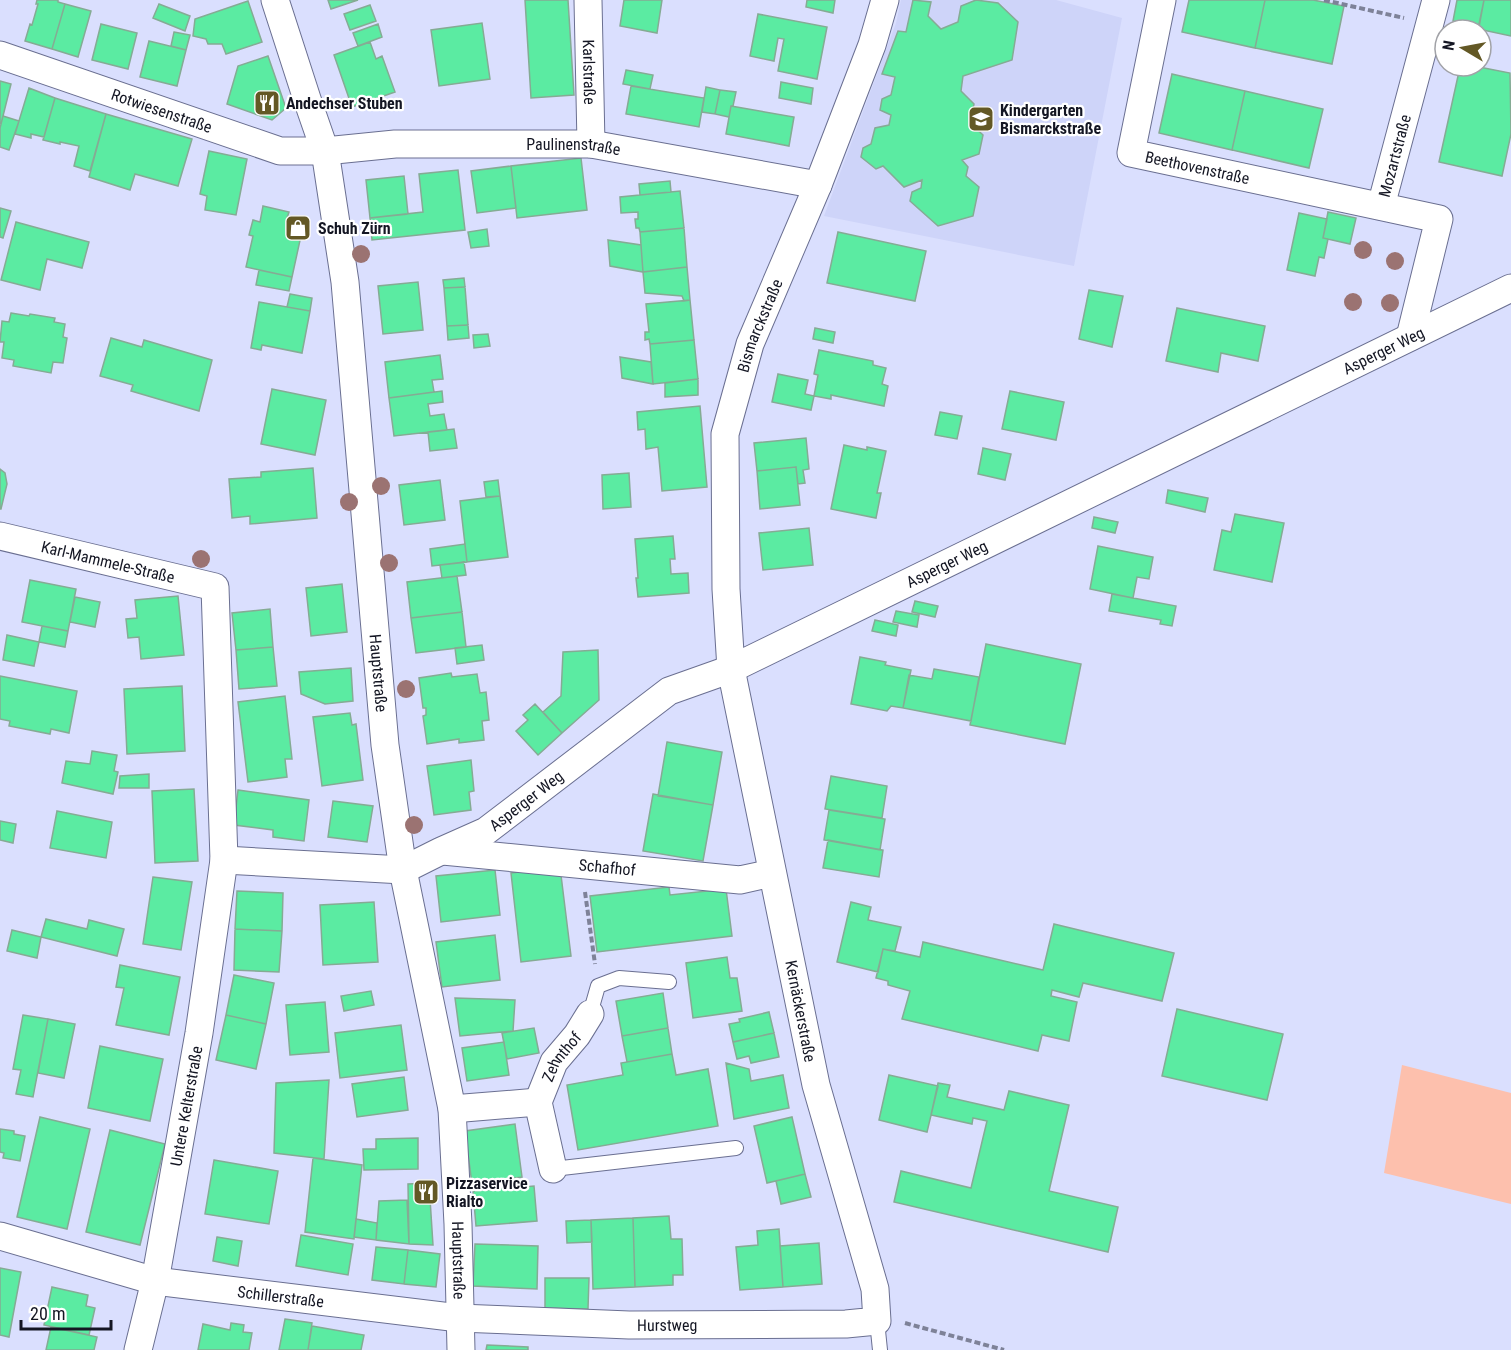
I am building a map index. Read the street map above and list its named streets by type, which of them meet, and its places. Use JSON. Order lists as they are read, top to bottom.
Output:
{
  "streets": {
    "street": [
      "Karlstraße",
      "Rotwiesenstraße",
      "Paulinenstraße",
      "Mozartstraße",
      "Beethovenstraße",
      "Bismarckstraße",
      "Asperger Weg",
      "Karl-Mammele-Straße",
      "Hauptstraße",
      "Schafhof",
      "Kernäckerstraße",
      "Zehnthof",
      "Untere Kelterstraße",
      "Schillerstraße",
      "Hurstweg"
    ]
  },
  "crossings": [
    ["Karlstraße", "Paulinenstraße"],
    ["Rotwiesenstraße", "Paulinenstraße"],
    ["Rotwiesenstraße", "Hauptstraße"],
    ["Paulinenstraße", "Bismarckstraße"],
    ["Paulinenstraße", "Hauptstraße"],
    ["Mozartstraße", "Beethovenstraße"],
    ["Mozartstraße", "Asperger Weg"],
    ["Bismarckstraße", "Asperger Weg"],
    ["Bismarckstraße", "Kernäckerstraße"],
    ["Asperger Weg", "Hauptstraße"],
    ["Asperger Weg", "Schafhof"],
    ["Asperger Weg", "Kernäckerstraße"],
    ["Karl-Mammele-Straße", "Untere Kelterstraße"],
    ["Hauptstraße", "Zehnthof"],
    ["Hauptstraße", "Schillerstraße"],
    ["Hauptstraße", "Hurstweg"],
    ["Schafhof", "Kernäckerstraße"],
    ["Kernäckerstraße", "Hurstweg"],
    ["Untere Kelterstraße", "Schillerstraße"],
    ["Schillerstraße", "Hurstweg"]
  ],
  "places": {
    "restaurant": ["Andechser Stuben", "Pizzaservice Rialto"],
    "school or university": ["Kindergarten Bismarckstraße"],
    "shop": ["Schuh Zürn"]
  },
  "scale_bar": "20 m",
  "north": "left"
}
